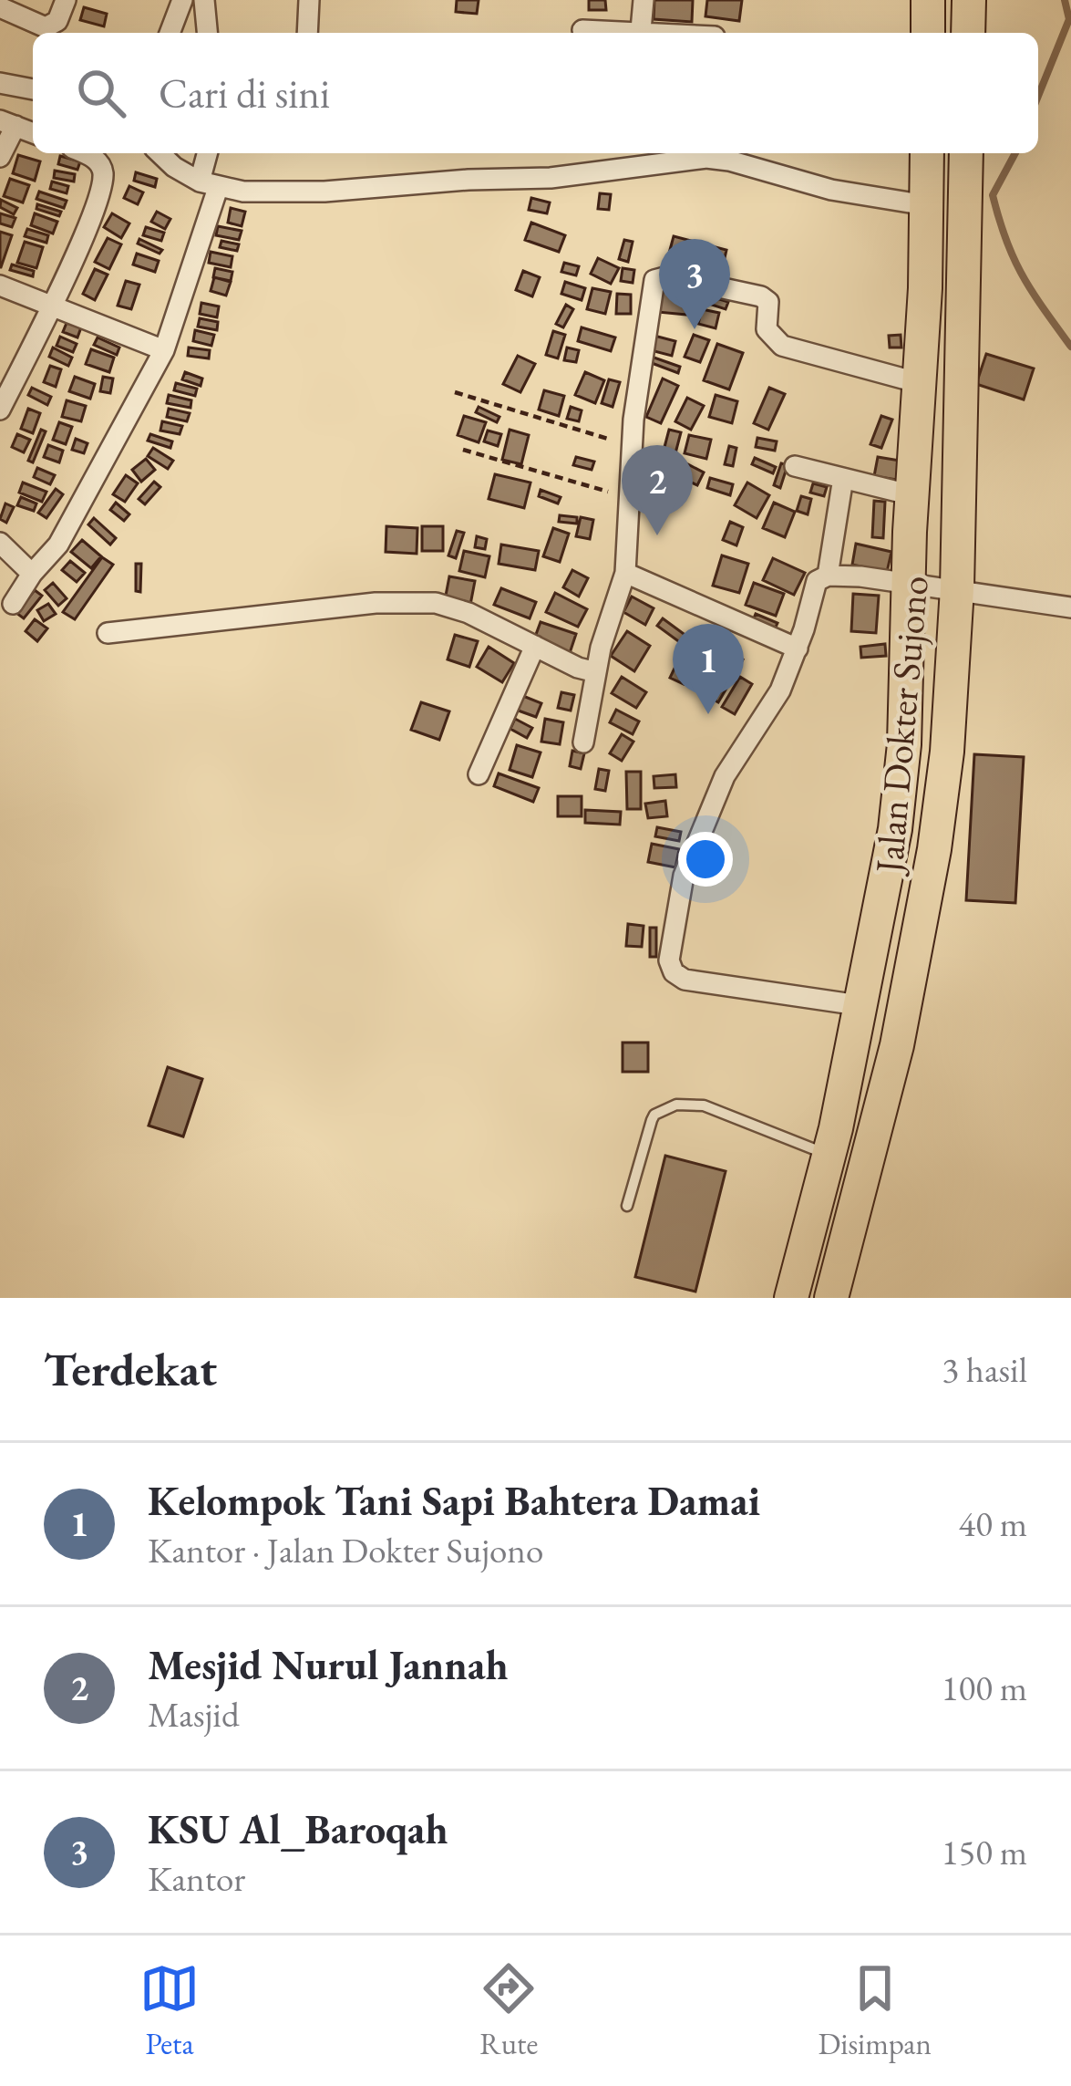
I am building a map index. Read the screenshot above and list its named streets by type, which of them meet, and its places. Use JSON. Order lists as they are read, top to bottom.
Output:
{
  "streets": {
    "highway": ["Jalan Dokter Sujono"]
  },
  "page": {
    "search": "Cari di sini",
    "pins": ["3", "2", "1"],
    "heading": ["Terdekat", "3 hasil"],
    "list": [
      {
        "mark": "1",
        "name": "Kelompok Tani Sapi Bahtera Damai",
        "note": "Kantor · Jalan Dokter Sujono",
        "value": "40 m"
      },
      {
        "mark": "2",
        "name": "Mesjid Nurul Jannah",
        "note": "Masjid",
        "value": "100 m"
      },
      {
        "mark": "3",
        "name": "KSU Al_Baroqah",
        "note": "Kantor",
        "value": "150 m"
      }
    ],
    "nav": ["Peta", "Rute", "Disimpan"]
  }
}
